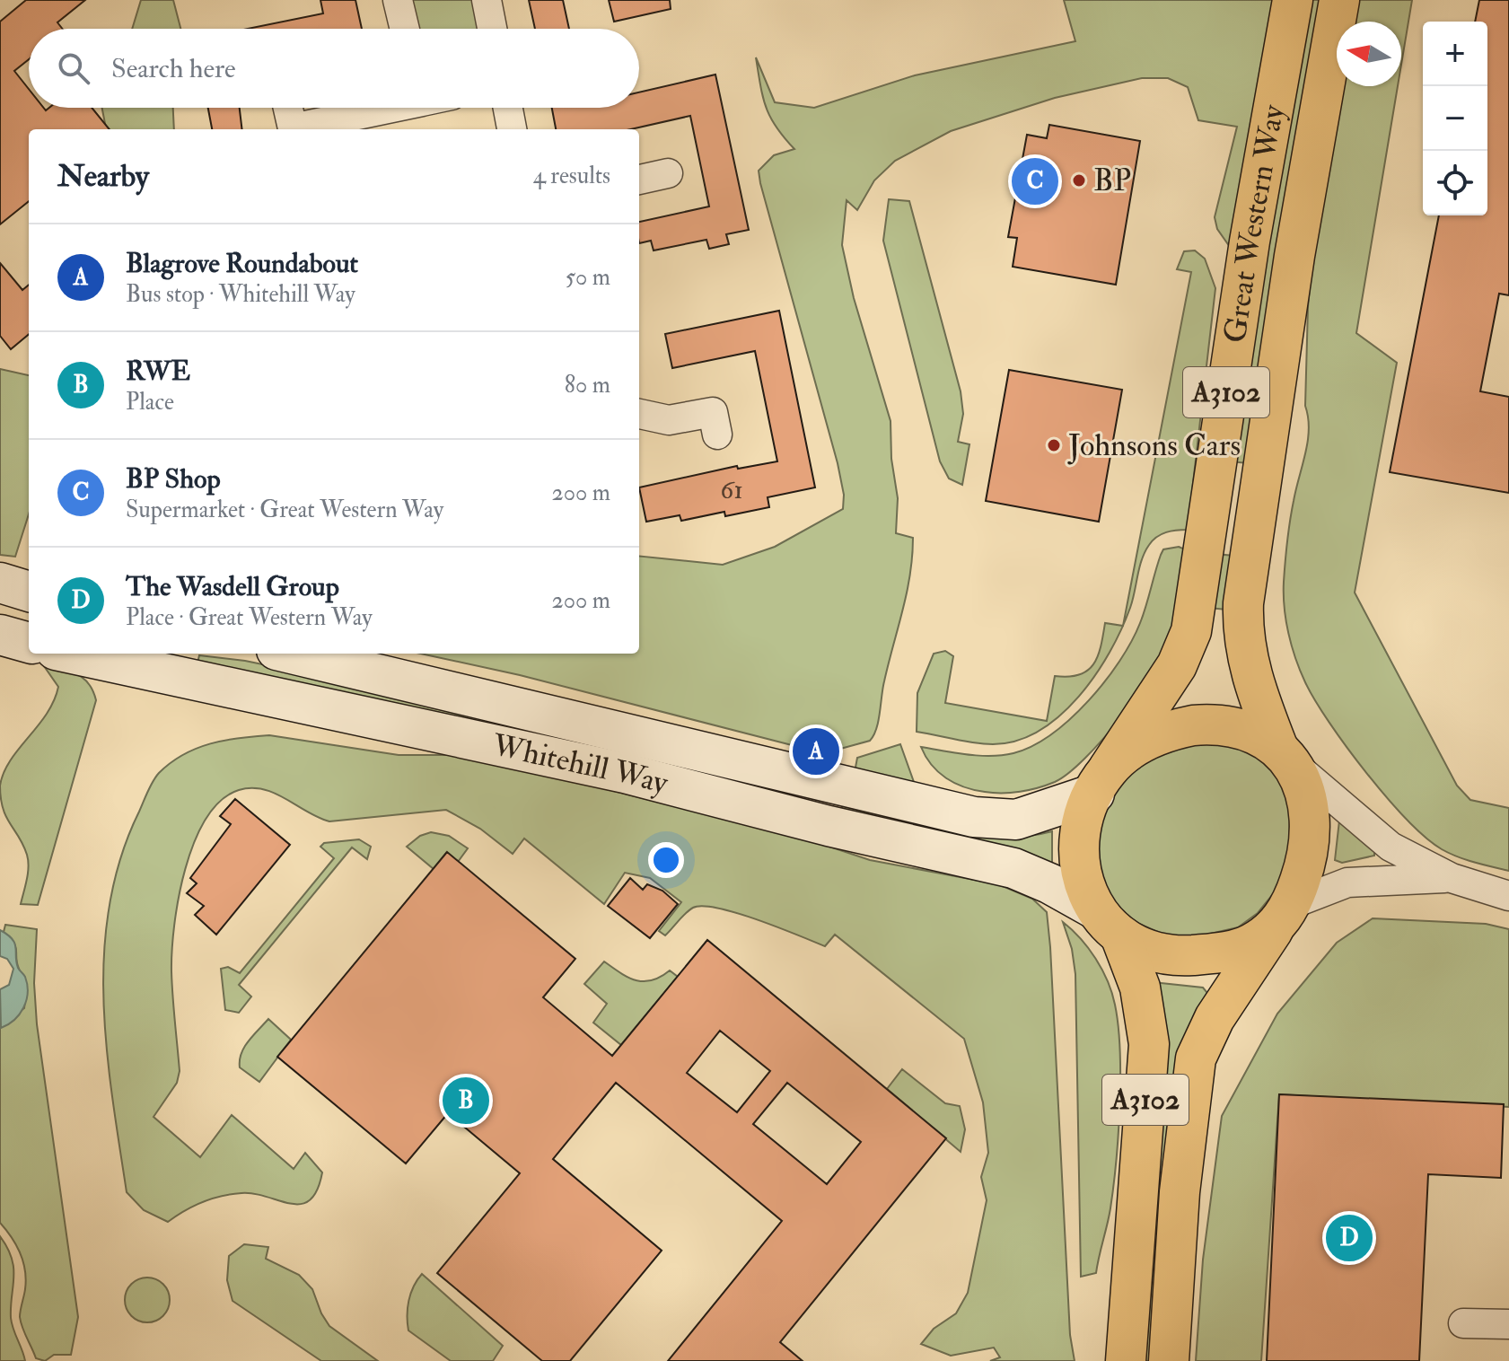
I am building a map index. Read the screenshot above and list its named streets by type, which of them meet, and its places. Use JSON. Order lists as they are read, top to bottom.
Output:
{
  "streets": {
    "main road": ["Great Western Way", "A3102", "Whitehill Way"]
  },
  "crossings": [
    ["Great Western Way", "A3102"],
    ["Great Western Way", "Whitehill Way"],
    ["A3102", "Whitehill Way"]
  ],
  "places": ["BP", "Johnsons Cars"],
  "house_numbers": ["61"],
  "north": "left",
  "page": {
    "map_buttons": ["+", "−"],
    "search": "Search here",
    "heading": ["Nearby", "4 results"],
    "pins": [
      "C",
      "A",
      "B",
      "D"
    ],
    "list": [
      {
        "mark": "A",
        "name": "Blagrove Roundabout",
        "note": "Bus stop · Whitehill Way",
        "value": "50 m"
      },
      {
        "mark": "B",
        "name": "RWE",
        "note": "Place",
        "value": "80 m"
      },
      {
        "mark": "C",
        "name": "BP Shop",
        "note": "Supermarket · Great Western Way",
        "value": "200 m"
      },
      {
        "mark": "D",
        "name": "The Wasdell Group",
        "note": "Place · Great Western Way",
        "value": "200 m"
      }
    ]
  }
}
